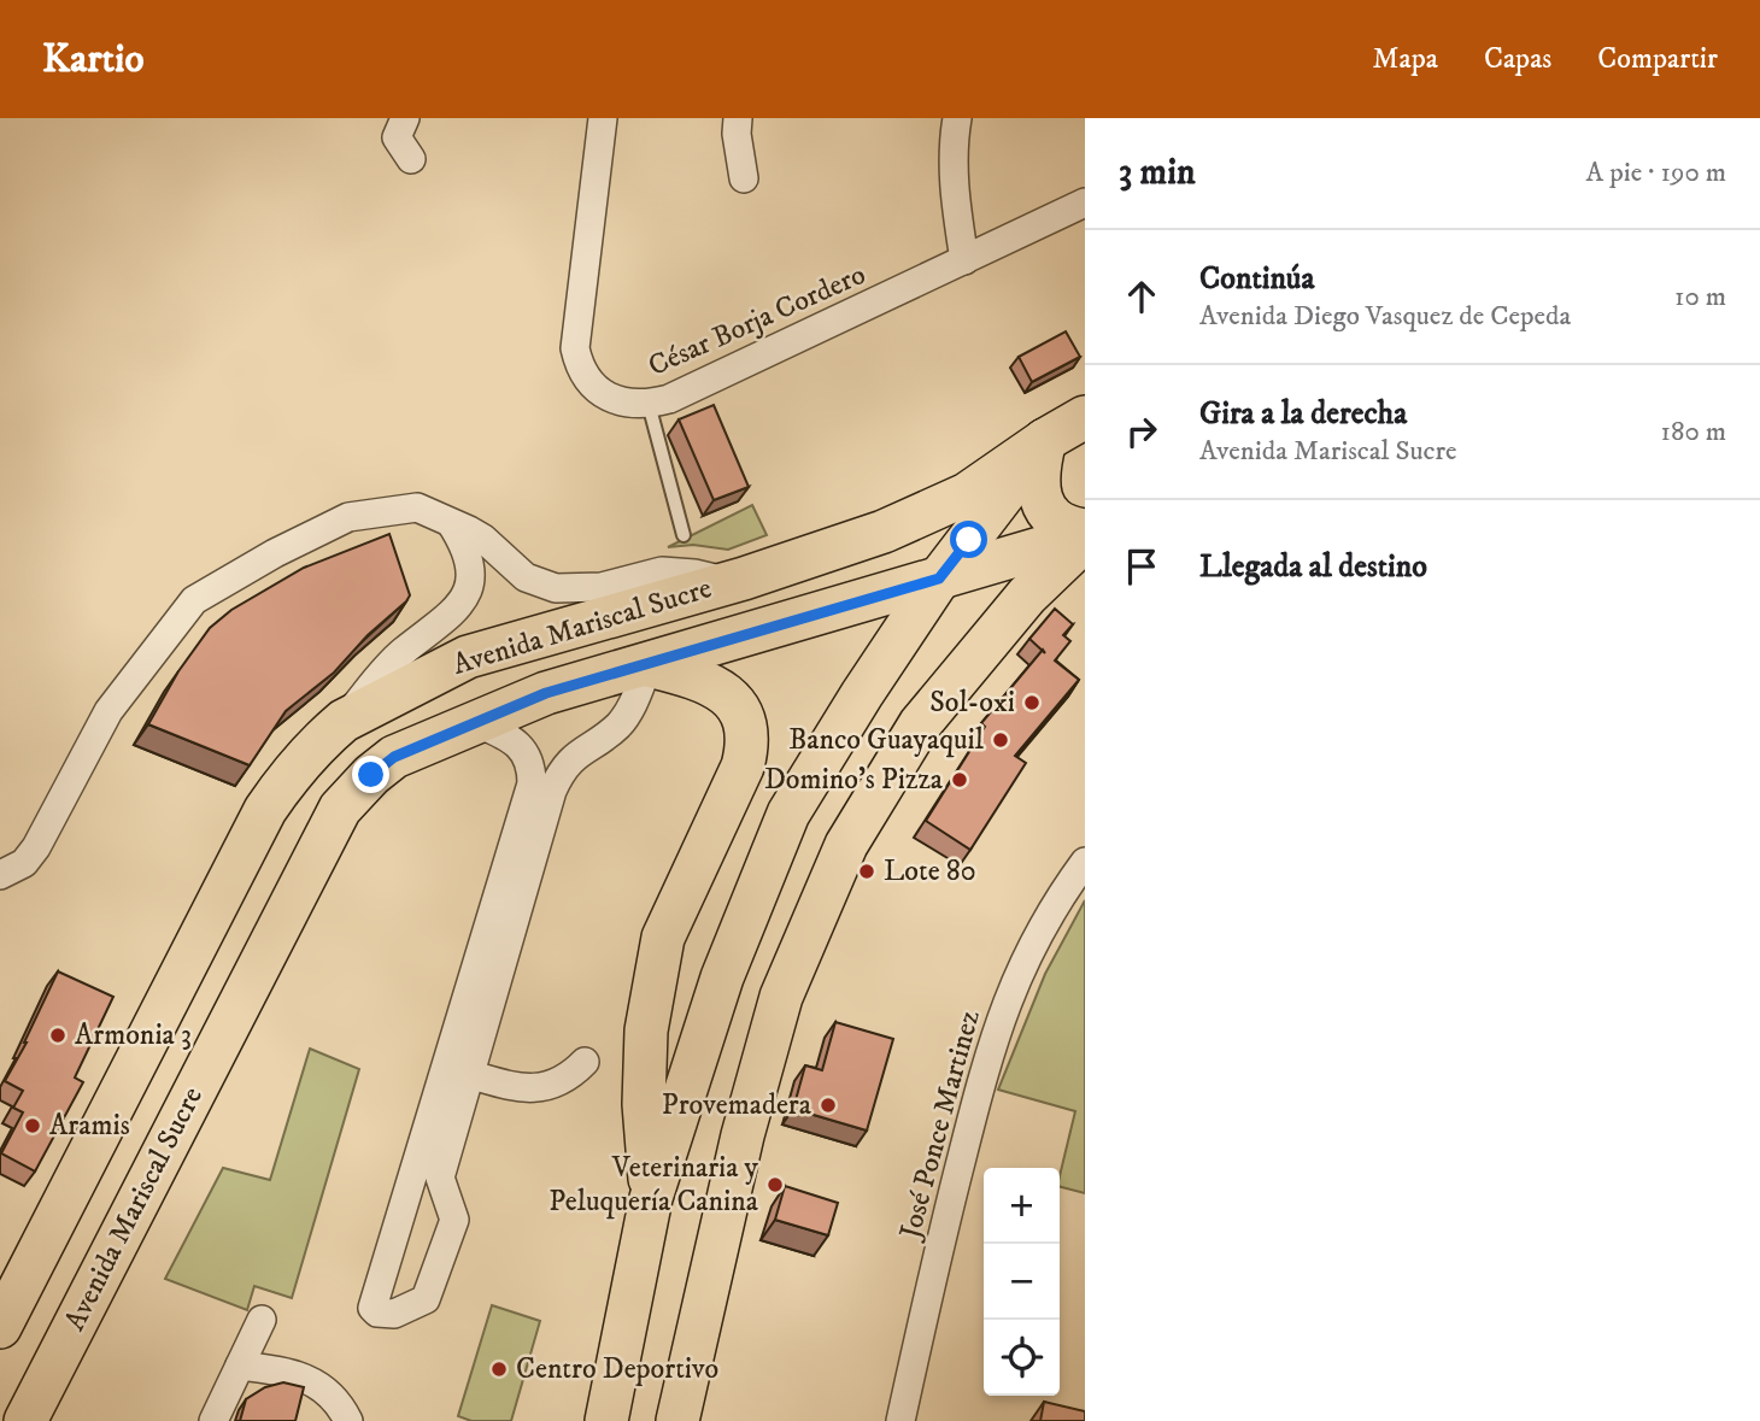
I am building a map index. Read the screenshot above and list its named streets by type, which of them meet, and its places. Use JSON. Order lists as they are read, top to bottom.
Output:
{
  "streets": {
    "main road": ["Avenida Mariscal Sucre"],
    "street": ["César Borja Cordero", "José Ponce Martinez"]
  },
  "places": [
    "Sol-oxi",
    "Banco Guayaquil",
    "Domino's Pizza",
    "Lote 80",
    "Armonia 3",
    "Provemadera",
    "Aramis",
    "Veterinaria y Peluquería Canina",
    "Centro Deportivo"
  ],
  "page": {
    "header": "Kartio",
    "nav": ["Mapa", "Capas", "Compartir"],
    "heading": ["3 min", "A pie · 190 m"],
    "list": [
      ["Continúa", "Avenida Diego Vasquez de Cepeda", "10 m"],
      ["Gira a la derecha", "Avenida Mariscal Sucre", "180 m"],
      "Llegada al destino"
    ],
    "map_buttons": ["+", "−"]
  }
}
